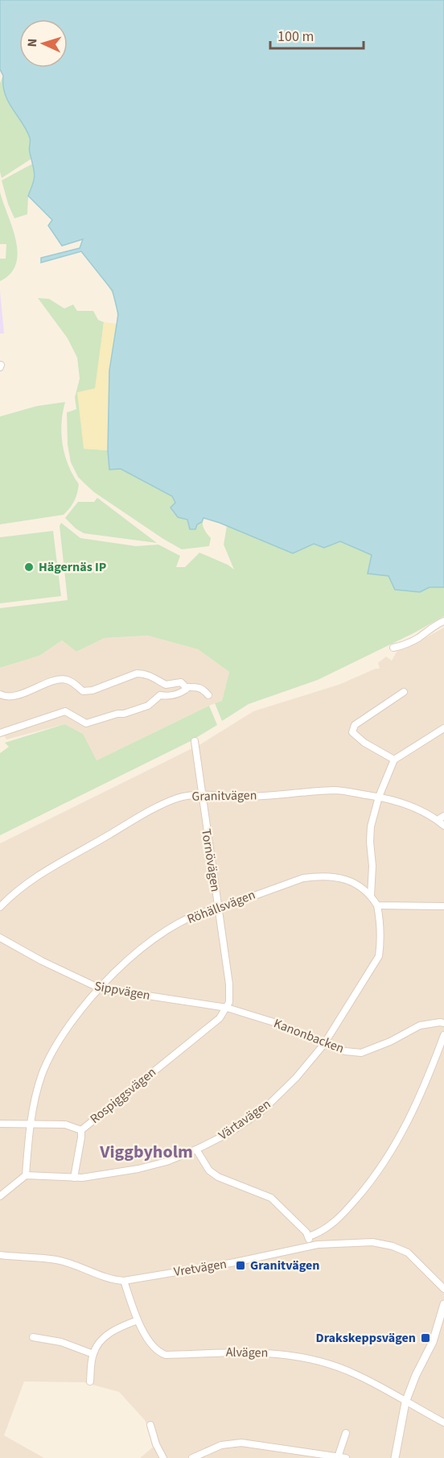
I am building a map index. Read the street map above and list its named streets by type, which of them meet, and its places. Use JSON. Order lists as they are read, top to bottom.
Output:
{
  "streets": {
    "street": [
      "Granitvägen",
      "Tornövägen",
      "Röhällsvägen",
      "Sippvägen",
      "Kanonbacken",
      "Rospiggsvägen",
      "Värtavägen",
      "Vretvägen",
      "Alvägen"
    ]
  },
  "crossings": [
    ["Granitvägen", "Tornövägen"],
    ["Tornövägen", "Röhällsvägen"],
    ["Tornövägen", "Sippvägen"],
    ["Tornövägen", "Kanonbacken"],
    ["Tornövägen", "Rospiggsvägen"],
    ["Tornövägen", "Värtavägen"],
    ["Röhällsvägen", "Sippvägen"],
    ["Röhällsvägen", "Kanonbacken"],
    ["Röhällsvägen", "Rospiggsvägen"],
    ["Röhällsvägen", "Värtavägen"],
    ["Sippvägen", "Kanonbacken"],
    ["Sippvägen", "Rospiggsvägen"],
    ["Sippvägen", "Värtavägen"],
    ["Kanonbacken", "Rospiggsvägen"],
    ["Kanonbacken", "Värtavägen"],
    ["Rospiggsvägen", "Värtavägen"],
    ["Vretvägen", "Alvägen"]
  ],
  "districts": ["Viggbyholm"],
  "places": {
    "other": ["Hägernäs IP"],
    "transit": ["Granitvägen", "Drakskeppsvägen"]
  },
  "scale_bar": "100 m",
  "north": "left"
}
